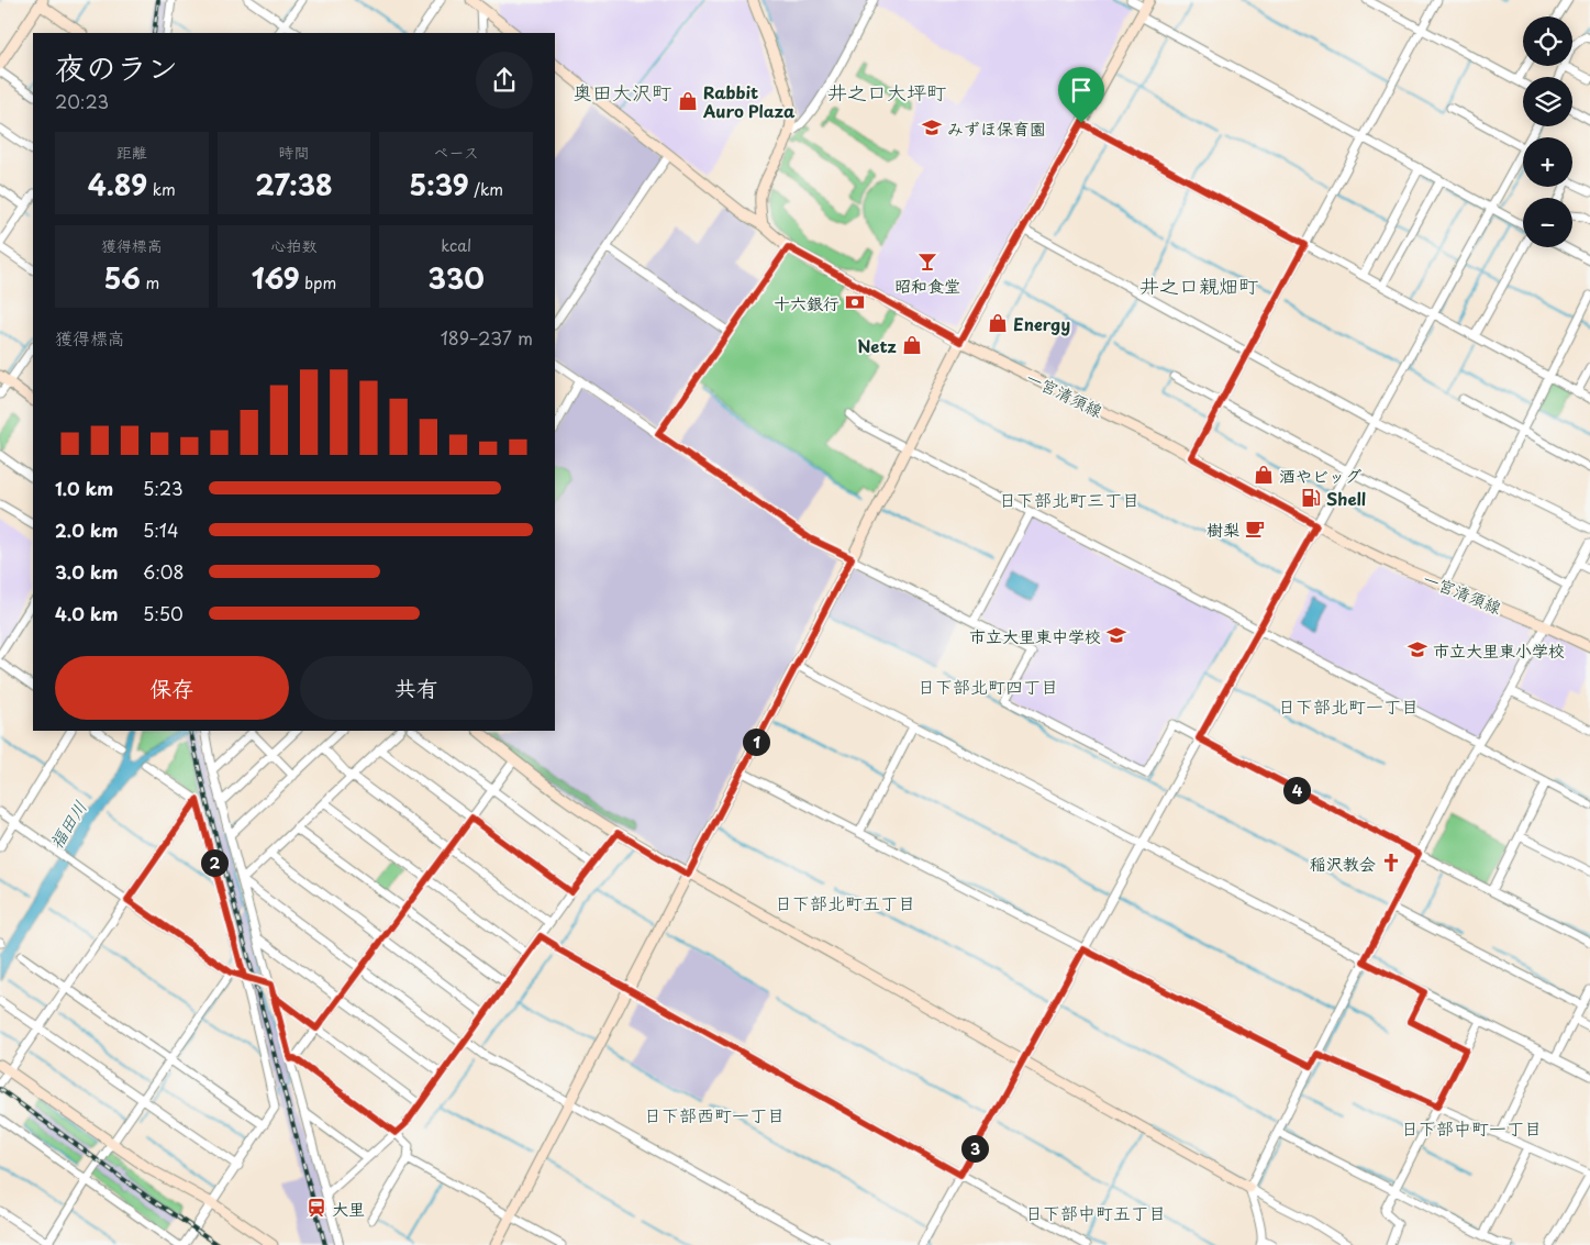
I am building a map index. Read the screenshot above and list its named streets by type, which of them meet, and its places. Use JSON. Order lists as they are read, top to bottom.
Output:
{
  "streets": {
    "street": ["一宮清須線"]
  },
  "districts": [
    "奥田大沢町",
    "井之口大坪町",
    "井之口親畑町",
    "日下部北町三丁目",
    "日下部北町四丁目",
    "日下部北町一丁目",
    "日下部北町五丁目",
    "日下部西町一丁目",
    "日下部中町一丁目",
    "日下部中町五丁目"
  ],
  "water": ["福田川"],
  "places": {
    "shop": [
      "Rabbit Auro Plaza",
      "Energy",
      "Netz",
      "酒やビッグ"
    ],
    "school or university": ["みずほ保育園", "市立大里東中学校", "市立大里東小学校"],
    "bar": ["昭和食堂"],
    "bank": ["十六銀行"],
    "fuel station": ["Shell"],
    "cafe": ["樹梨"],
    "church": ["稲沢教会"],
    "station": ["大里"]
  },
  "page": {
    "map_buttons": ["+", "−"],
    "heading": ["夜のラン", "20:23"],
    "stats": [
      ["距離", "4.89 km"],
      ["時間", "27:38"],
      ["ペース", "5:39 /km"],
      ["獲得標高", "56 m"],
      ["心拍数", "169 bpm"],
      ["kcal", "330"]
    ],
    "chart": ["獲得標高", "189–237 m"],
    "list": [
      {
        "name": "1.0 km",
        "note": "5:23"
      },
      {
        "name": "2.0 km",
        "note": "5:14"
      },
      {
        "name": "3.0 km",
        "note": "6:08"
      },
      {
        "name": "4.0 km",
        "note": "5:50"
      }
    ],
    "buttons": ["保存", "共有"],
    "pins": [
      "1",
      "4",
      "2",
      "3"
    ]
  }
}
